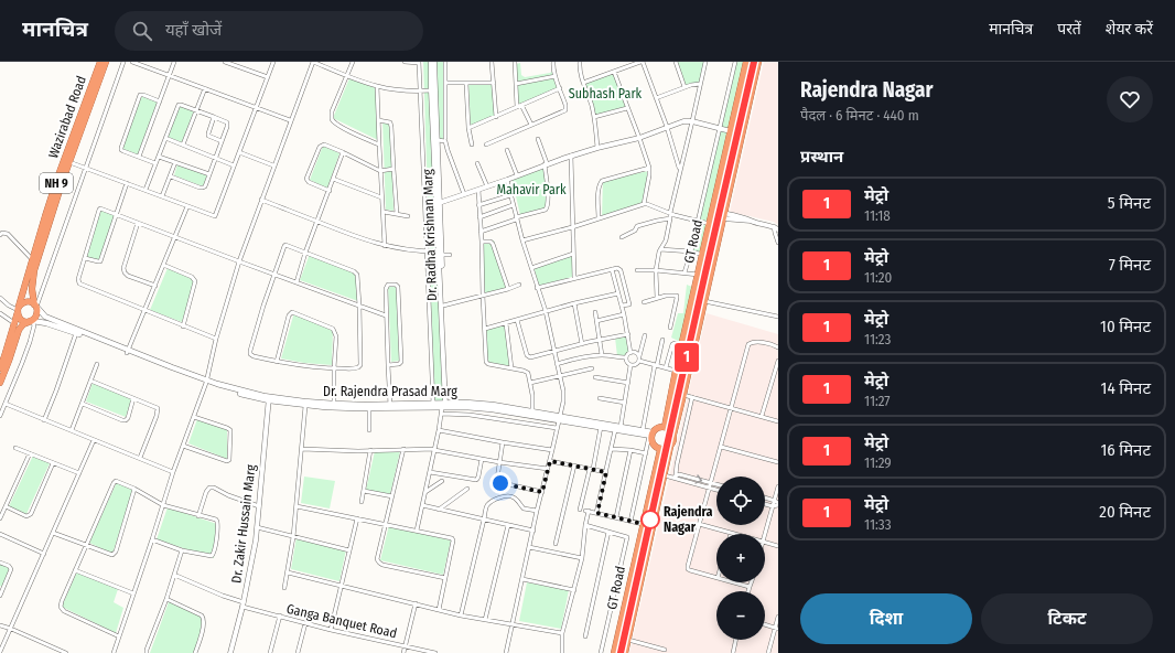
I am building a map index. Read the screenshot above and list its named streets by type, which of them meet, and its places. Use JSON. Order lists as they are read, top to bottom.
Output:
{
  "streets": {
    "highway": ["Wazirabad Road", "NH 9", "GT Road"],
    "main road": ["Dr. Rajendra Prasad Marg"],
    "street": ["Dr. Radha Krishnan Marg", "Dr. Zakir Hussain Marg", "Ganga Banquet Road"]
  },
  "crossings": [
    ["Wazirabad Road", "Dr. Rajendra Prasad Marg"],
    ["Dr. Radha Krishnan Marg", "Dr. Rajendra Prasad Marg"],
    ["GT Road", "Dr. Rajendra Prasad Marg"],
    ["Dr. Rajendra Prasad Marg", "Dr. Zakir Hussain Marg"],
    ["Dr. Zakir Hussain Marg", "Ganga Banquet Road"]
  ],
  "parks": ["Subhash Park", "Mahavir Park"],
  "places": ["Rajendra Nagar"],
  "lines": ["metro line 1"],
  "page": {
    "header": "मानचित्र",
    "search": "यहाँ खोजें",
    "nav": ["मानचित्र", "परतें", "शेयर करें"],
    "on_map": "1",
    "heading": [
      ["Rajendra Nagar", "पैदल · 6 मिनट · 440 m"],
      "प्रस्थान"
    ],
    "list": [
      {
        "mark": "1",
        "name": "मेट्रो",
        "note": "11:18",
        "value": "5 मिनट"
      },
      {
        "mark": "1",
        "name": "मेट्रो",
        "note": "11:20",
        "value": "7 मिनट"
      },
      {
        "mark": "1",
        "name": "मेट्रो",
        "note": "11:23",
        "value": "10 मिनट"
      },
      {
        "mark": "1",
        "name": "मेट्रो",
        "note": "11:27",
        "value": "14 मिनट"
      },
      {
        "mark": "1",
        "name": "मेट्रो",
        "note": "11:29",
        "value": "16 मिनट"
      },
      {
        "mark": "1",
        "name": "मेट्रो",
        "note": "11:33",
        "value": "20 मिनट"
      }
    ],
    "map_buttons": ["+", "−"],
    "buttons": ["दिशा", "टिकट"]
  }
}
